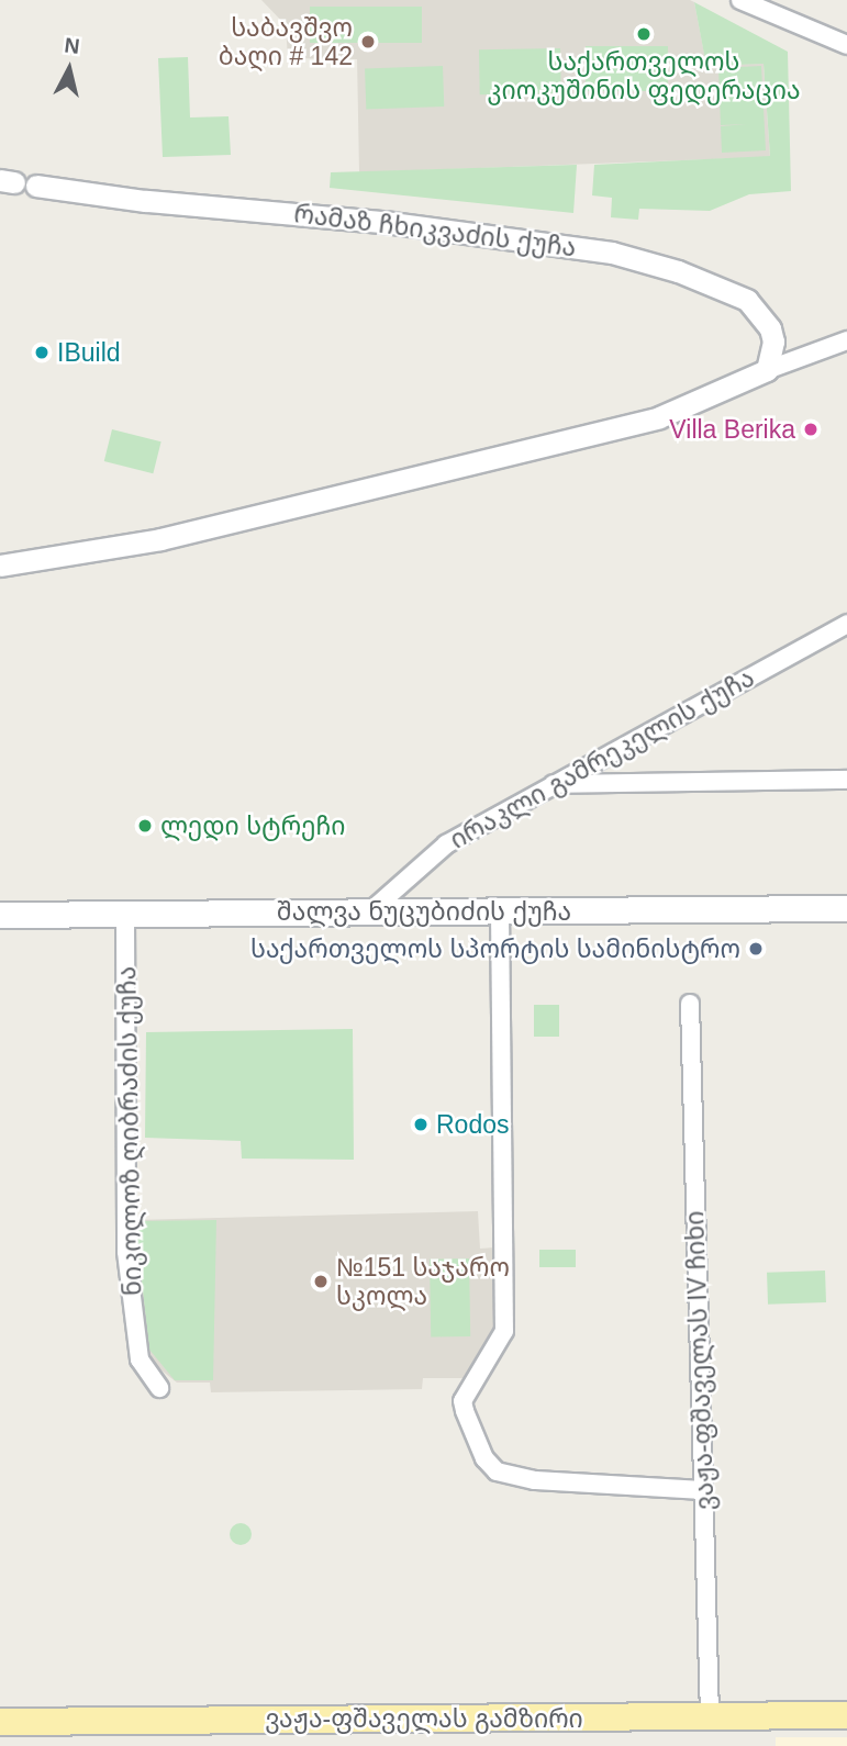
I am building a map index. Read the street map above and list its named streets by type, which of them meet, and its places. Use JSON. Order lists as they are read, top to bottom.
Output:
{
  "streets": {
    "main road": ["შალვა ნუცუბიძის ქუჩა", "ვაჟა-ფშაველას გამზირი"],
    "street": [
      "რამაზ ჩხიკვაძის ქუჩა",
      "ირაკლი გამრეკელის ქუჩა",
      "ნიკოლოზ ღიბრაძის ქუჩა",
      "ვაჟა-ფშაველას IV ჩიხი"
    ]
  },
  "crossings": [
    ["ირაკლი გამრეკელის ქუჩა", "შალვა ნუცუბიძის ქუჩა"],
    ["შალვა ნუცუბიძის ქუჩა", "ნიკოლოზ ღიბრაძის ქუჩა"],
    ["ვაჟა-ფშაველას IV ჩიხი", "ვაჟა-ფშაველას გამზირი"]
  ],
  "places": [
    "საქართველოს კიოკუშინის ფედერაცია",
    "საბავშვო ბაღი # 142",
    "IBuild",
    "Villa Berika",
    "ლედი სტრეჩი",
    "საქართველოს სპორტის სამინისტრო",
    "Rodos",
    "№151 საჯარო სკოლა"
  ],
  "north": "top"
}
